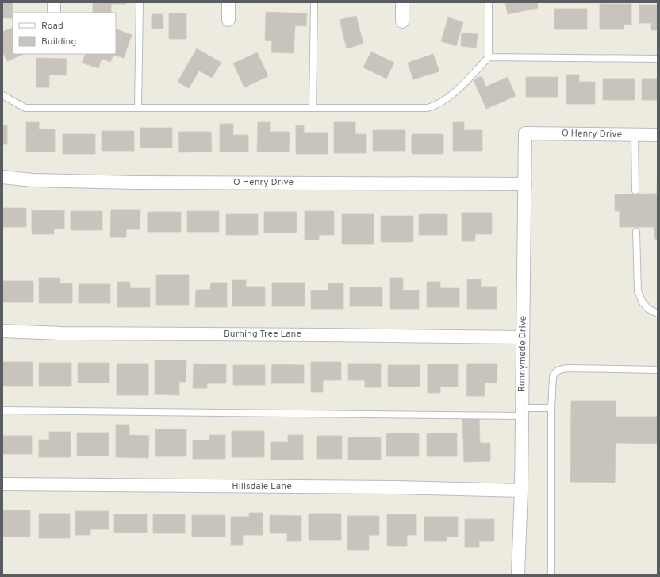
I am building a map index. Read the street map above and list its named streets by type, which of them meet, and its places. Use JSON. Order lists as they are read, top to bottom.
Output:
{
  "streets": {
    "street": [
      "O Henry Drive",
      "Burning Tree Lane",
      "Runnymede Drive",
      "Hillsdale Lane"
    ]
  },
  "crossings": [
    ["O Henry Drive", "Runnymede Drive"],
    ["Burning Tree Lane", "Runnymede Drive"],
    ["Runnymede Drive", "Hillsdale Lane"]
  ],
  "legend": ["Road", "Building"]
}
